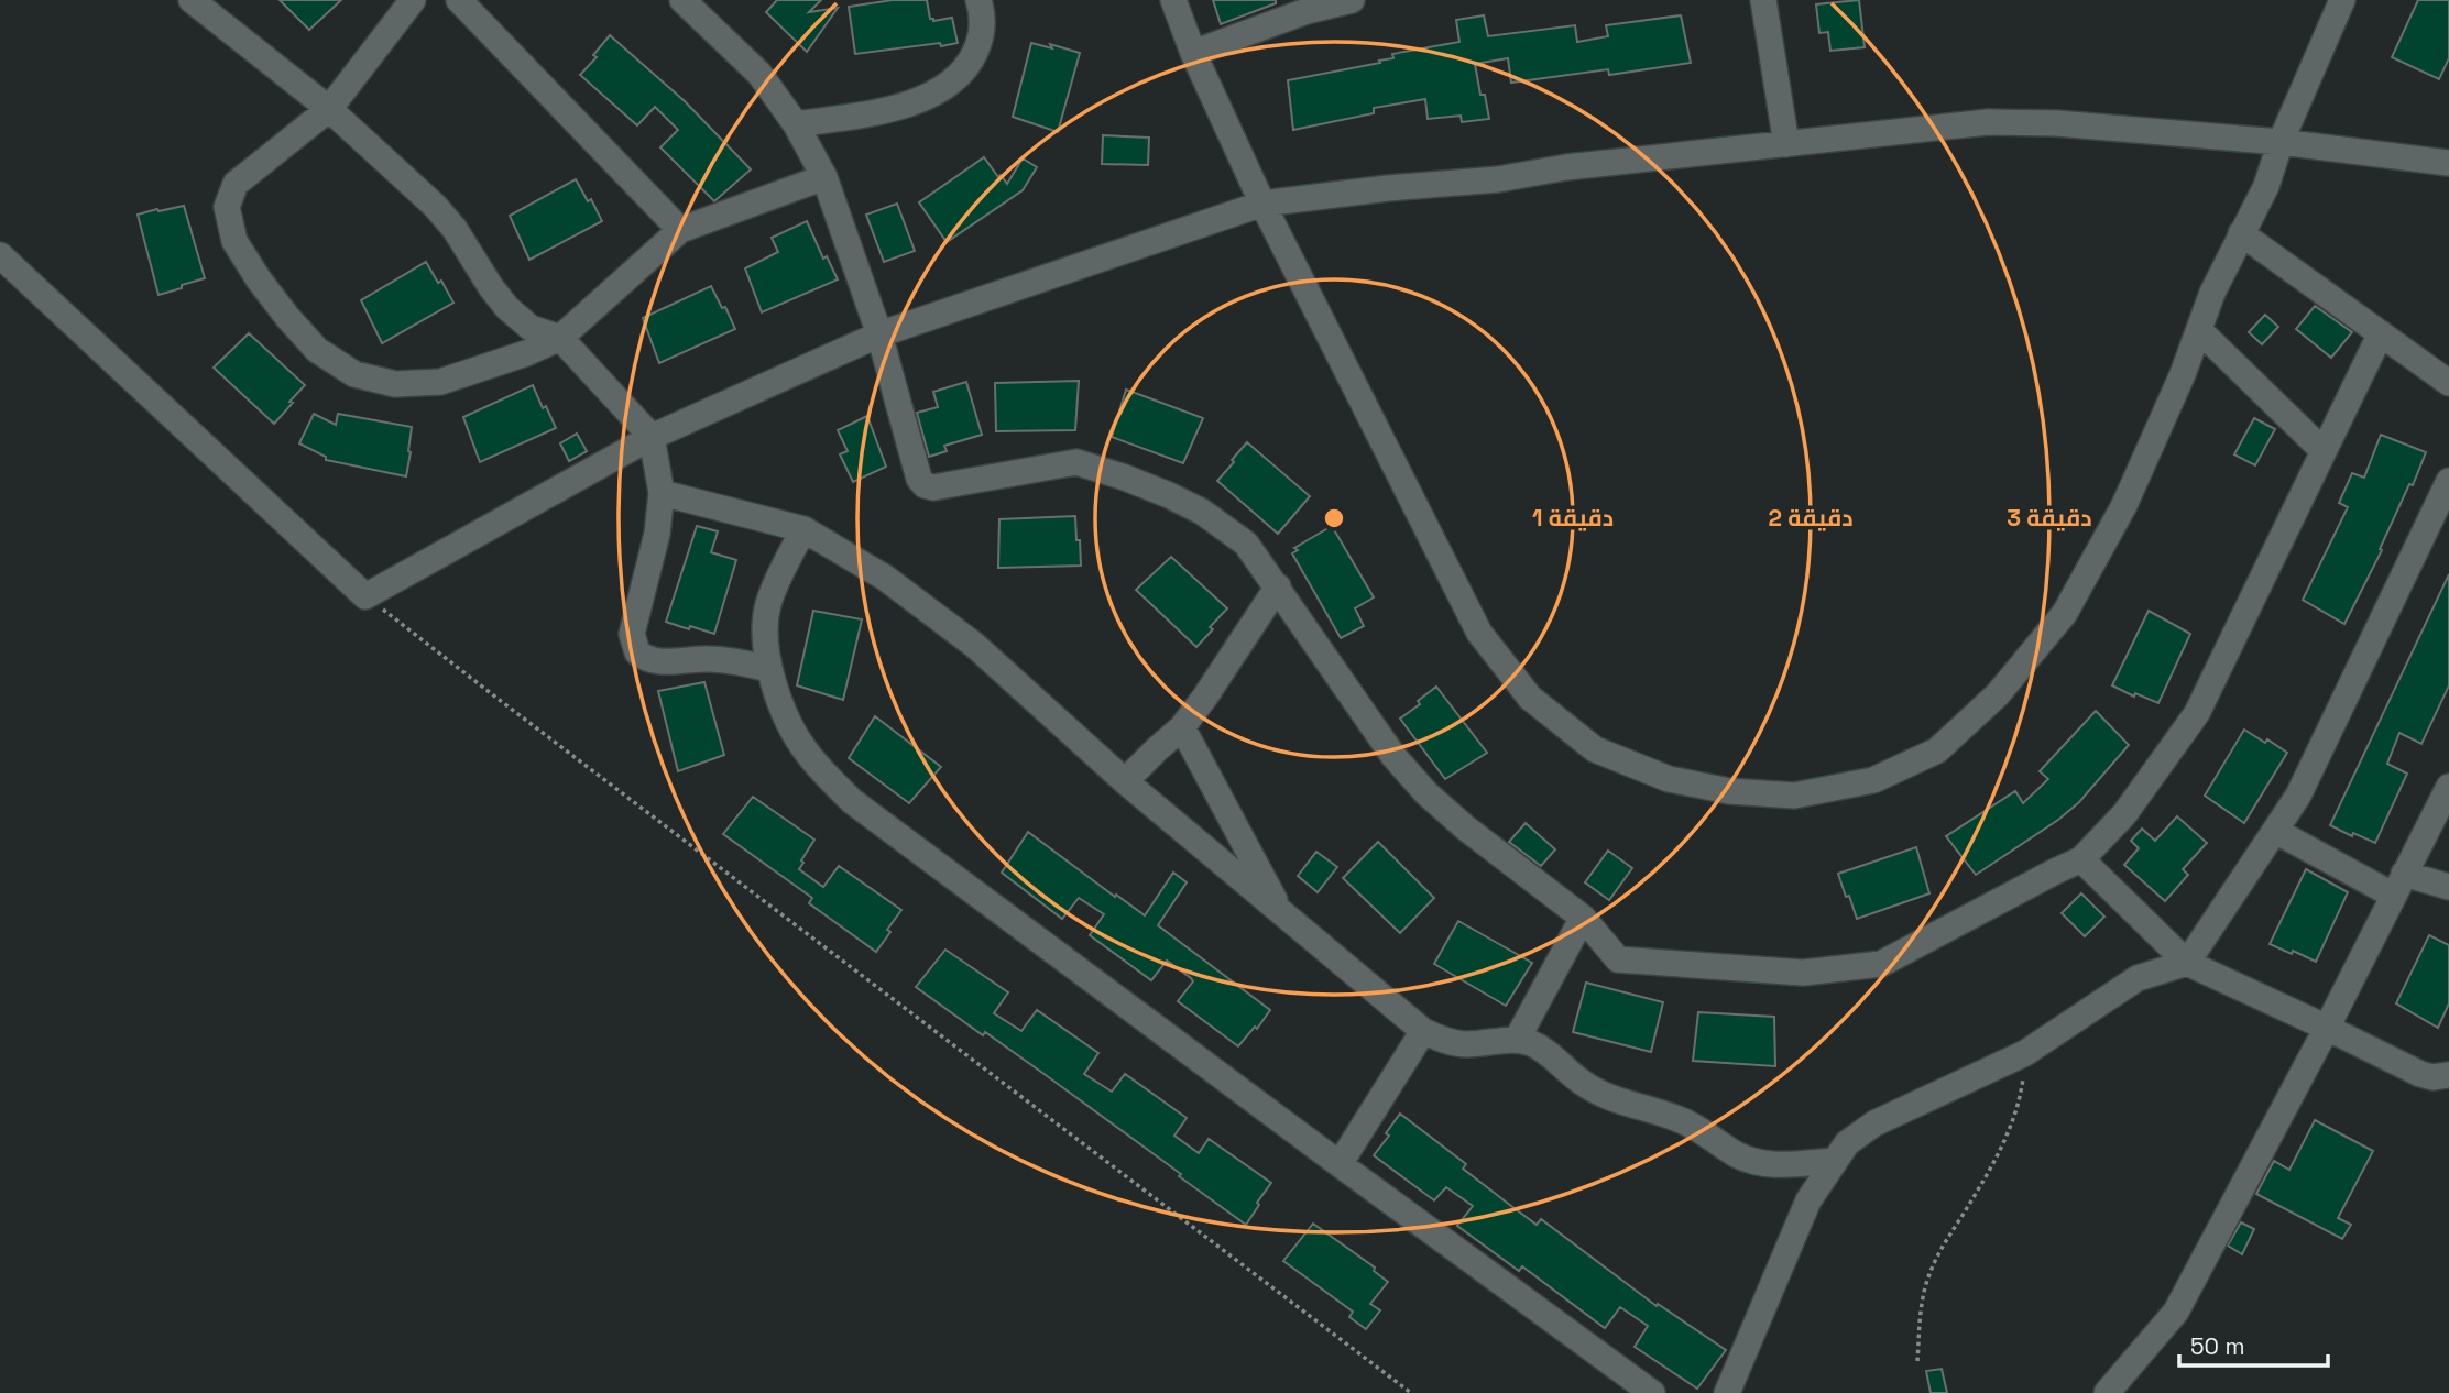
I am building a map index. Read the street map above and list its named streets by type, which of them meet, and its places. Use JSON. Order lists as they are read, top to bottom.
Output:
{
  "scale_bar": "50 m",
  "rings": ["1 دقيقة", "2 دقيقة", "3 دقيقة"]
}
